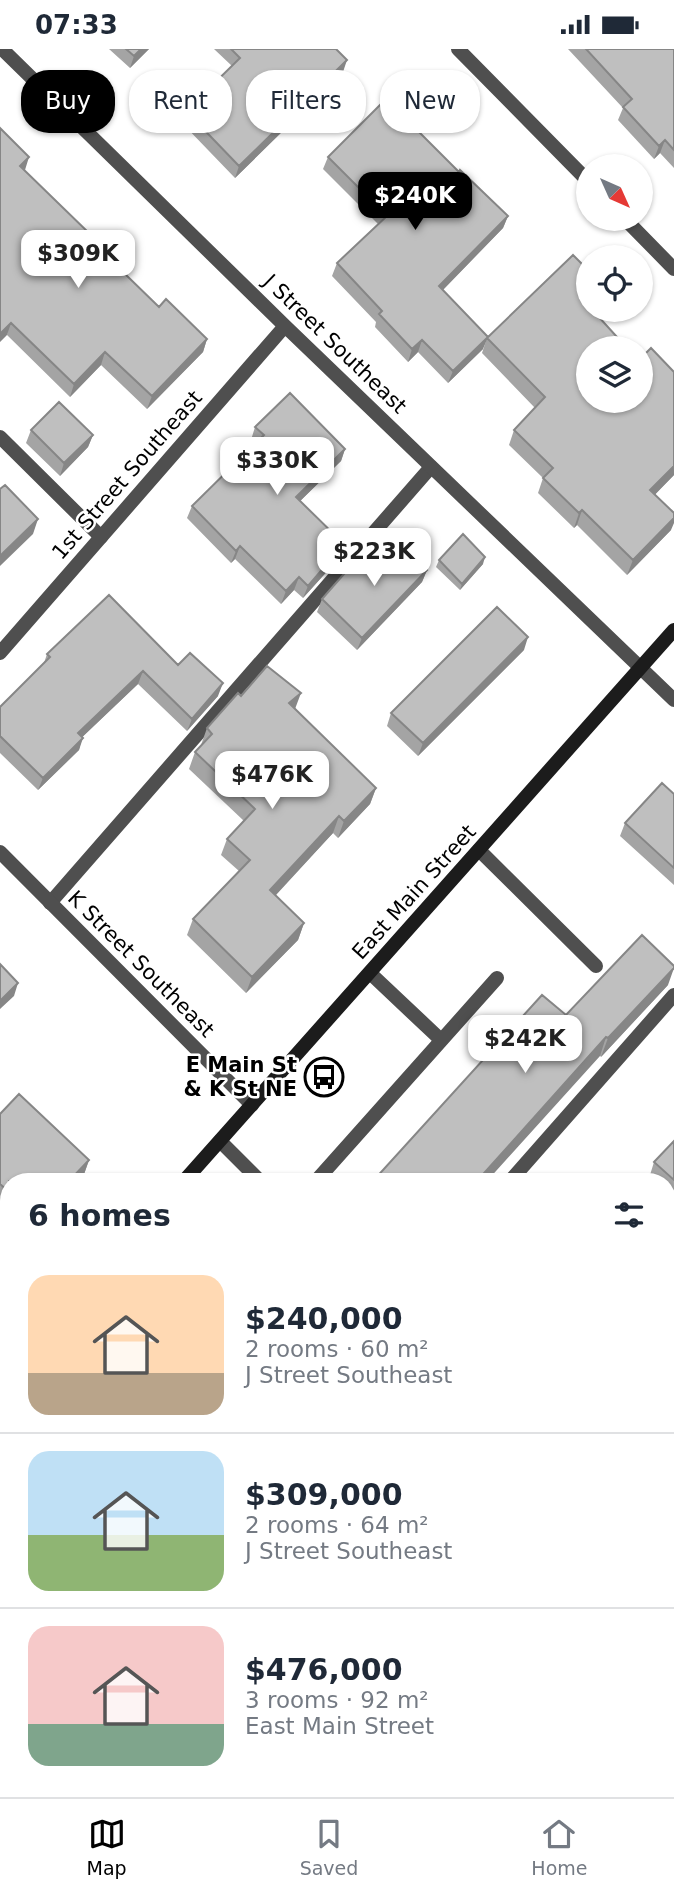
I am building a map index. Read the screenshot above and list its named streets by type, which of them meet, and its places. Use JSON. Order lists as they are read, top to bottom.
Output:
{
  "streets": {
    "main road": ["East Main Street"],
    "street": ["J Street Southeast", "1st Street Southeast", "K Street Southeast"]
  },
  "crossings": [
    ["J Street Southeast", "1st Street Southeast"],
    ["J Street Southeast", "East Main Street"],
    ["East Main Street", "K Street Southeast"]
  ],
  "places": {
    "bus stop": ["E Main St & K St NE"]
  },
  "north": "bottom right",
  "page": {
    "status": "07:33",
    "chip": [
      "Buy",
      "Rent",
      "Filters",
      "New"
    ],
    "price": [
      "$240K",
      "$309K",
      "$330K",
      "$223K",
      "$476K",
      "$242K"
    ],
    "heading": "6 homes",
    "list": [
      {
        "name": "$240,000",
        "note": "2 rooms · 60 m² · J Street Southeast"
      },
      {
        "name": "$309,000",
        "note": "2 rooms · 64 m² · J Street Southeast"
      },
      {
        "name": "$476,000",
        "note": "3 rooms · 92 m² · East Main Street"
      }
    ],
    "tabs": ["Map", "Saved", "Home"]
  }
}
